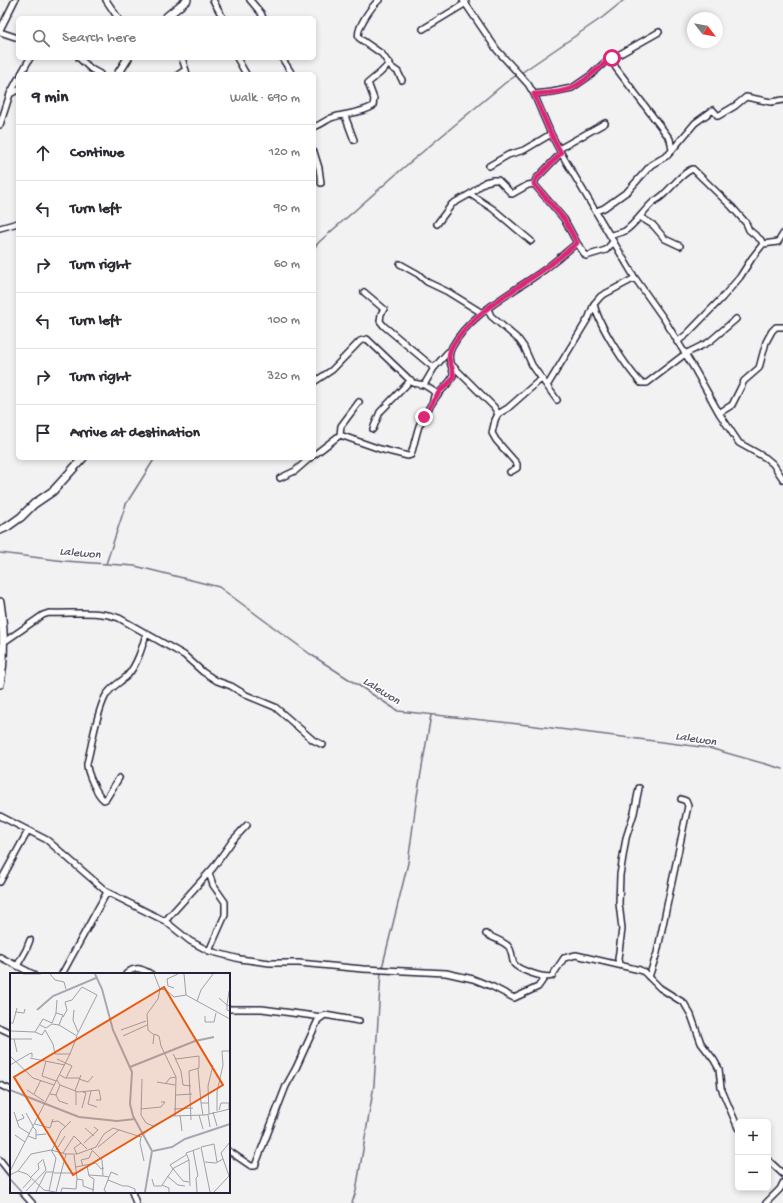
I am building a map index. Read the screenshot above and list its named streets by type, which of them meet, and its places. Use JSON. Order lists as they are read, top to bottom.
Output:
{
  "water": ["Lalewon"],
  "north": "bottom right",
  "page": {
    "search": "Search here",
    "heading": ["9 min", "Walk · 690 m"],
    "list": [
      ["Continue", "120 m"],
      ["Turn left", "90 m"],
      ["Turn right", "60 m"],
      ["Turn left", "100 m"],
      ["Turn right", "320 m"],
      "Arrive at destination"
    ],
    "map_buttons": ["+", "−"]
  }
}
